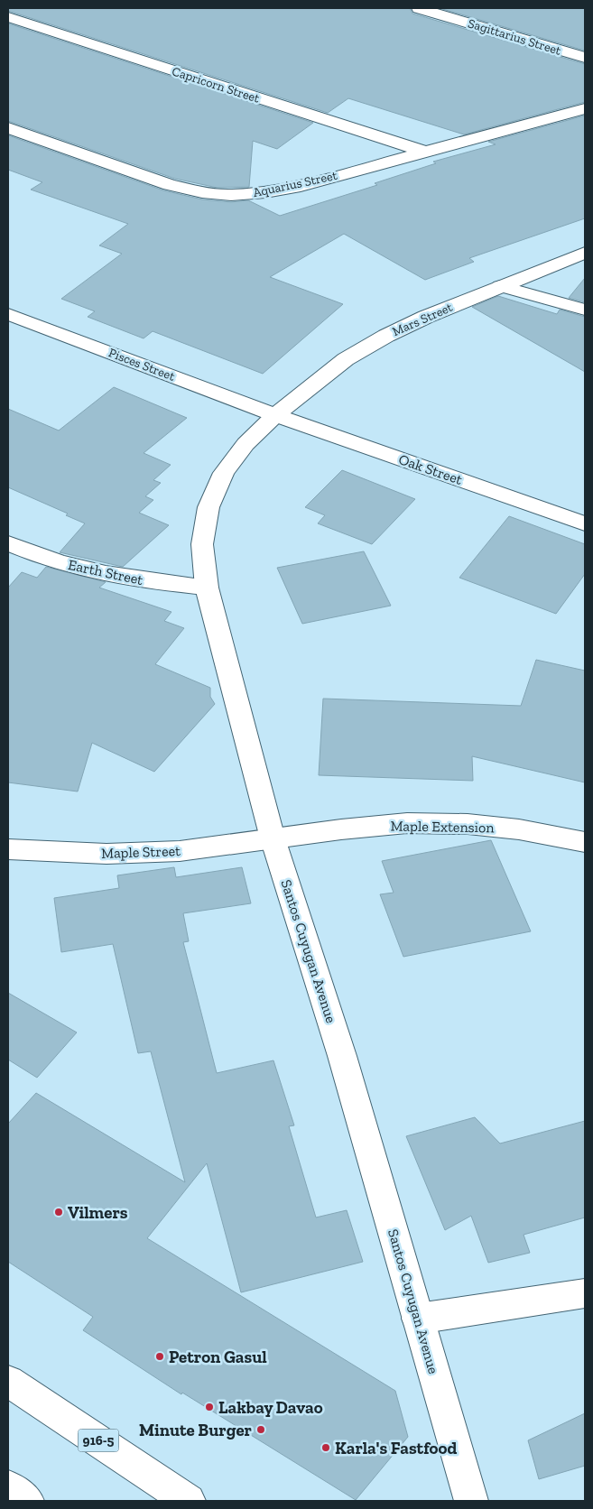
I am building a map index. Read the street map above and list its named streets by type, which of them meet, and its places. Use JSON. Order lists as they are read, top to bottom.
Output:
{
  "streets": {
    "street": [
      "Sagittarius Street",
      "Capricorn Street",
      "Aquarius Street",
      "Mars Street",
      "Pisces Street",
      "Oak Street",
      "Earth Street",
      "Maple Extension",
      "Maple Street",
      "Santos Cuyugan Avenue",
      "916-5"
    ]
  },
  "crossings": [
    ["Capricorn Street", "Aquarius Street"],
    ["Mars Street", "Pisces Street"],
    ["Mars Street", "Oak Street"],
    ["Mars Street", "Santos Cuyugan Avenue"],
    ["Pisces Street", "Oak Street"],
    ["Pisces Street", "Santos Cuyugan Avenue"],
    ["Oak Street", "Santos Cuyugan Avenue"],
    ["Earth Street", "Santos Cuyugan Avenue"],
    ["Maple Extension", "Maple Street"],
    ["Maple Extension", "Santos Cuyugan Avenue"],
    ["Maple Street", "Santos Cuyugan Avenue"]
  ],
  "places": [
    "Vilmers",
    "Petron Gasul",
    "Lakbay Davao",
    "Minute Burger",
    "Karla's Fastfood"
  ]
}
